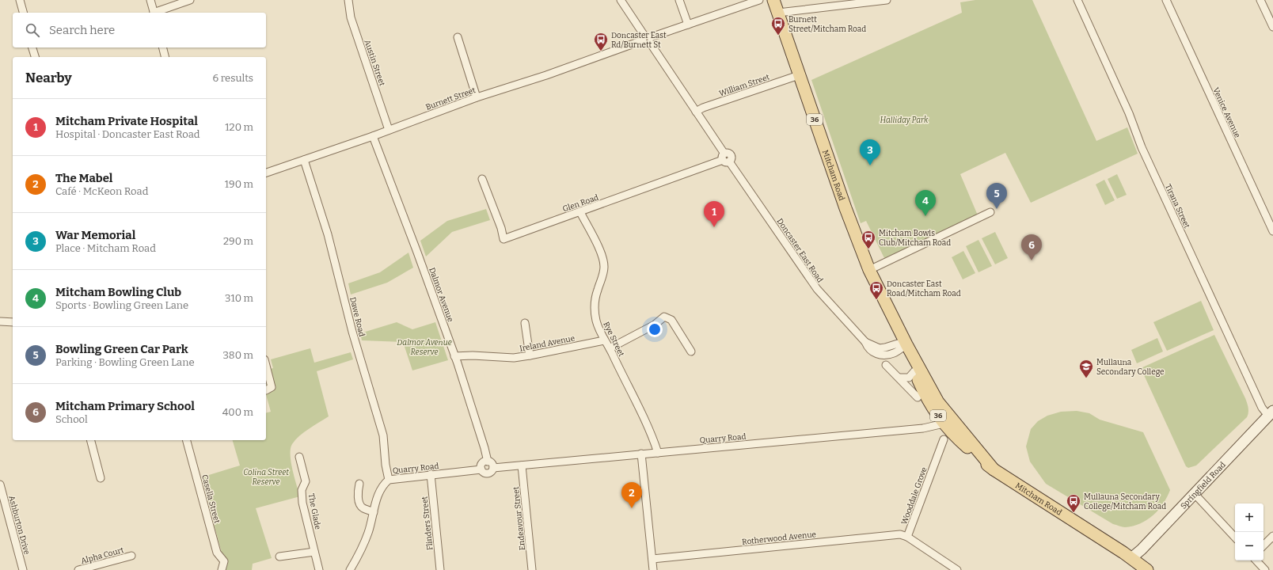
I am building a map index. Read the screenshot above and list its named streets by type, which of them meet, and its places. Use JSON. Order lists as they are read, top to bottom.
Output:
{
  "streets": {
    "main road": ["36", "Mitcham Road", "Springfield Road"],
    "street": [
      "Austin Street",
      "William Street",
      "Burnett Street",
      "Venice Avenue",
      "Glen Road",
      "Tirana Street",
      "Doncaster East Road",
      "Dalmor Avenue",
      "Dawe Road",
      "Rye Street",
      "Ireland Avenue",
      "Quarry Road",
      "Wooddale Grove",
      "Casella Street",
      "The Glade",
      "Endeavour Street",
      "Flinders Street",
      "Ashburton Drive",
      "Rotherwood Avenue",
      "Alpha Court"
    ]
  },
  "crossings": [
    ["Austin Street", "Burnett Street"],
    ["William Street", "Mitcham Road"],
    ["William Street", "Doncaster East Road"],
    ["Burnett Street", "Doncaster East Road"],
    ["Burnett Street", "Dalmor Avenue"],
    ["Burnett Street", "Dawe Road"],
    ["Mitcham Road", "Doncaster East Road"],
    ["Mitcham Road", "Quarry Road"],
    ["Mitcham Road", "Springfield Road"],
    ["Glen Road", "Doncaster East Road"],
    ["Glen Road", "Rye Street"],
    ["Tirana Street", "Springfield Road"],
    ["Dalmor Avenue", "Ireland Avenue"],
    ["Dalmor Avenue", "Quarry Road"],
    ["Dawe Road", "Quarry Road"],
    ["Rye Street", "Ireland Avenue"],
    ["Rye Street", "Quarry Road"],
    ["Quarry Road", "Endeavour Street"],
    ["Quarry Road", "Flinders Street"],
    ["Wooddale Grove", "Rotherwood Avenue"]
  ],
  "parks": ["Halliday Park", "Dalmor Avenue Reserve", "Colina Street Reserve"],
  "places": {
    "bus stop": [
      "Burnett Street/Mitcham Road",
      "Doncaster East Rd/Burnett St",
      "Mitcham Bowls Club/Mitcham Road",
      "Doncaster East Road/Mitcham Road",
      "Mullauna Secondary College/Mitcham Road"
    ],
    "school or university": ["Mullauna Secondary College"]
  },
  "page": {
    "search": "Search here",
    "heading": ["Nearby", "6 results"],
    "list": [
      {
        "mark": "1",
        "name": "Mitcham Private Hospital",
        "note": "Hospital · Doncaster East Road",
        "value": "120 m"
      },
      {
        "mark": "2",
        "name": "The Mabel",
        "note": "Café · McKeon Road",
        "value": "190 m"
      },
      {
        "mark": "3",
        "name": "War Memorial",
        "note": "Place · Mitcham Road",
        "value": "290 m"
      },
      {
        "mark": "4",
        "name": "Mitcham Bowling Club",
        "note": "Sports · Bowling Green Lane",
        "value": "310 m"
      },
      {
        "mark": "5",
        "name": "Bowling Green Car Park",
        "note": "Parking · Bowling Green Lane",
        "value": "380 m"
      },
      {
        "mark": "6",
        "name": "Mitcham Primary School",
        "note": "School",
        "value": "400 m"
      }
    ],
    "pins": [
      "3",
      "5",
      "4",
      "1",
      "6",
      "2"
    ],
    "map_buttons": ["+", "−"]
  }
}
